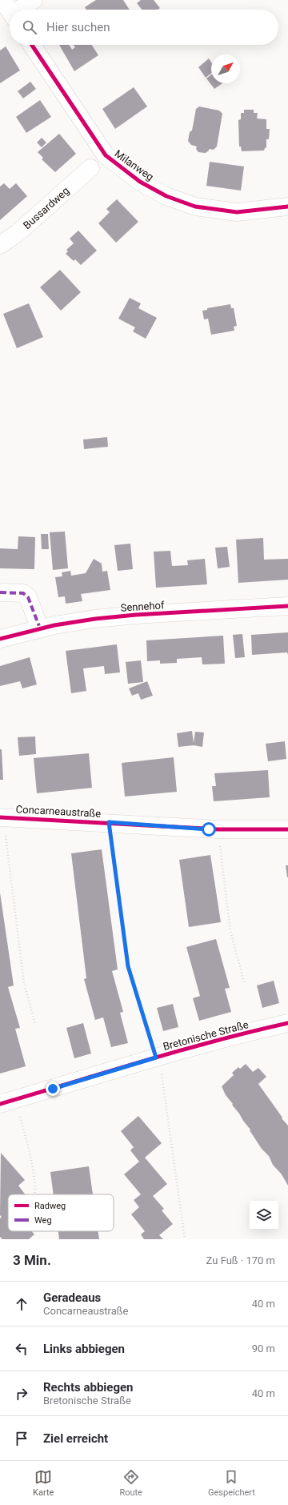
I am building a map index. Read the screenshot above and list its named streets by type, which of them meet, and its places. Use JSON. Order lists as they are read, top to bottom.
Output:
{
  "streets": {
    "street": [
      "Milanweg",
      "Bussardweg",
      "Sennehof",
      "Concarneaustraße",
      "Bretonische Straße"
    ]
  },
  "legend": ["Radweg", "Weg"],
  "north": "top right",
  "page": {
    "search": "Hier suchen",
    "heading": ["3 Min.", "Zu Fuß · 170 m"],
    "list": [
      ["Geradeaus", "Concarneaustraße", "40 m"],
      ["Links abbiegen", "90 m"],
      ["Rechts abbiegen", "Bretonische Straße", "40 m"],
      "Ziel erreicht"
    ],
    "nav": ["Karte", "Route", "Gespeichert"]
  }
}
